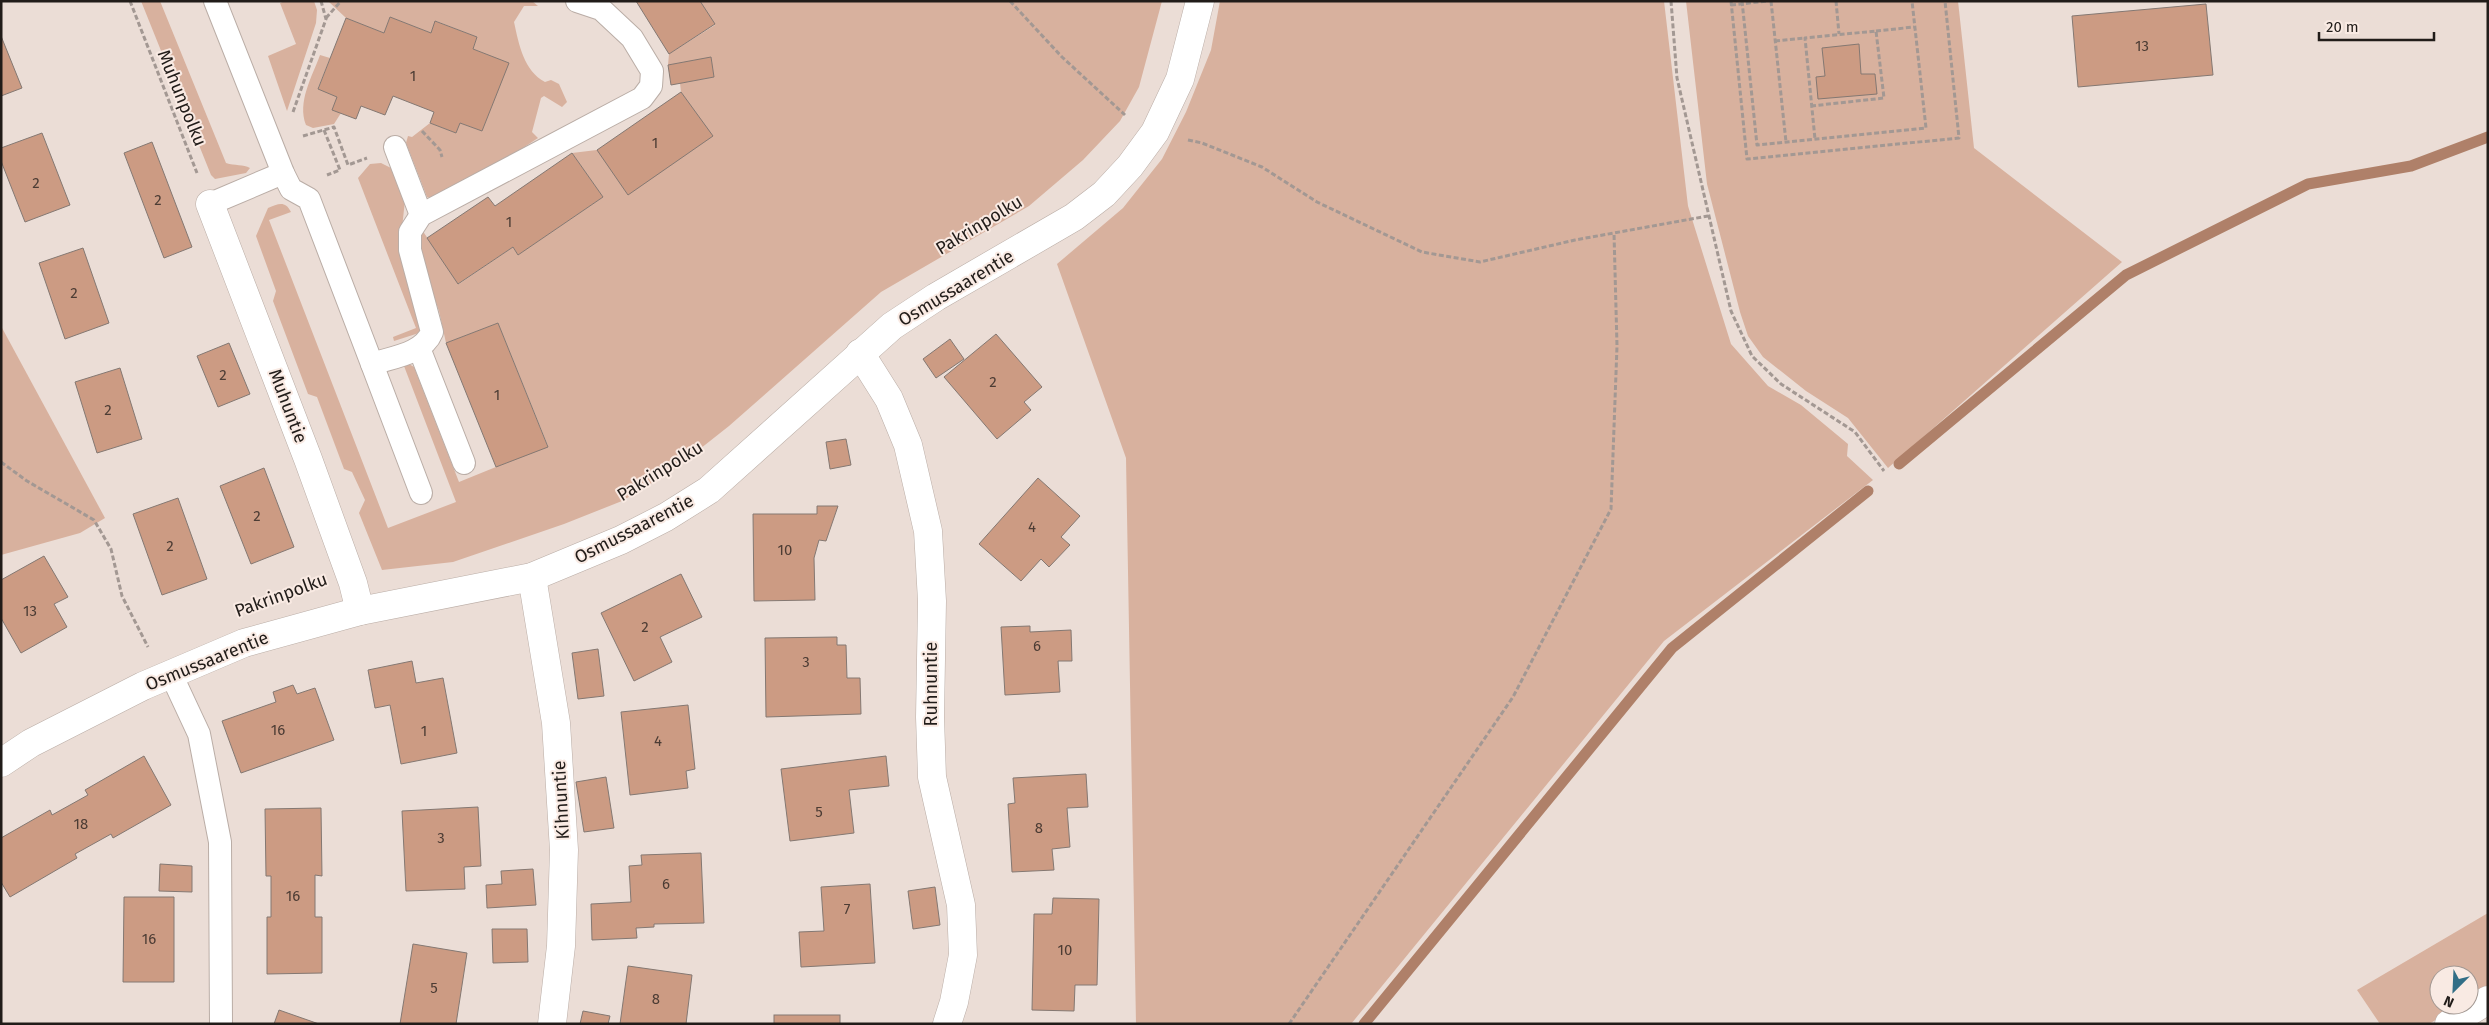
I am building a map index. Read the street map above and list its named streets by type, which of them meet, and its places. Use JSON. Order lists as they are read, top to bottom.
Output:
{
  "streets": {
    "street": [
      "Osmussaarentie",
      "Muhuntie",
      "Ruhnuntie",
      "Kihnuntie"
    ],
    "path": ["Muhunpolku"]
  },
  "crossings": [
    ["Muhunpolku", "Muhuntie"],
    ["Osmussaarentie", "Muhuntie"],
    ["Osmussaarentie", "Ruhnuntie"],
    ["Osmussaarentie", "Kihnuntie"]
  ],
  "house_numbers": [
    "13",
    "1",
    "1",
    "2",
    "2",
    "1",
    "2",
    "2",
    "2",
    "1",
    "2",
    "2",
    "4",
    "2",
    "10",
    "13",
    "2",
    "6",
    "3",
    "16",
    "1",
    "4",
    "5",
    "18",
    "8",
    "3",
    "6",
    "16",
    "7",
    "16",
    "10",
    "5",
    "8"
  ],
  "scale_bar": "20 m",
  "north": "bottom left"
}
